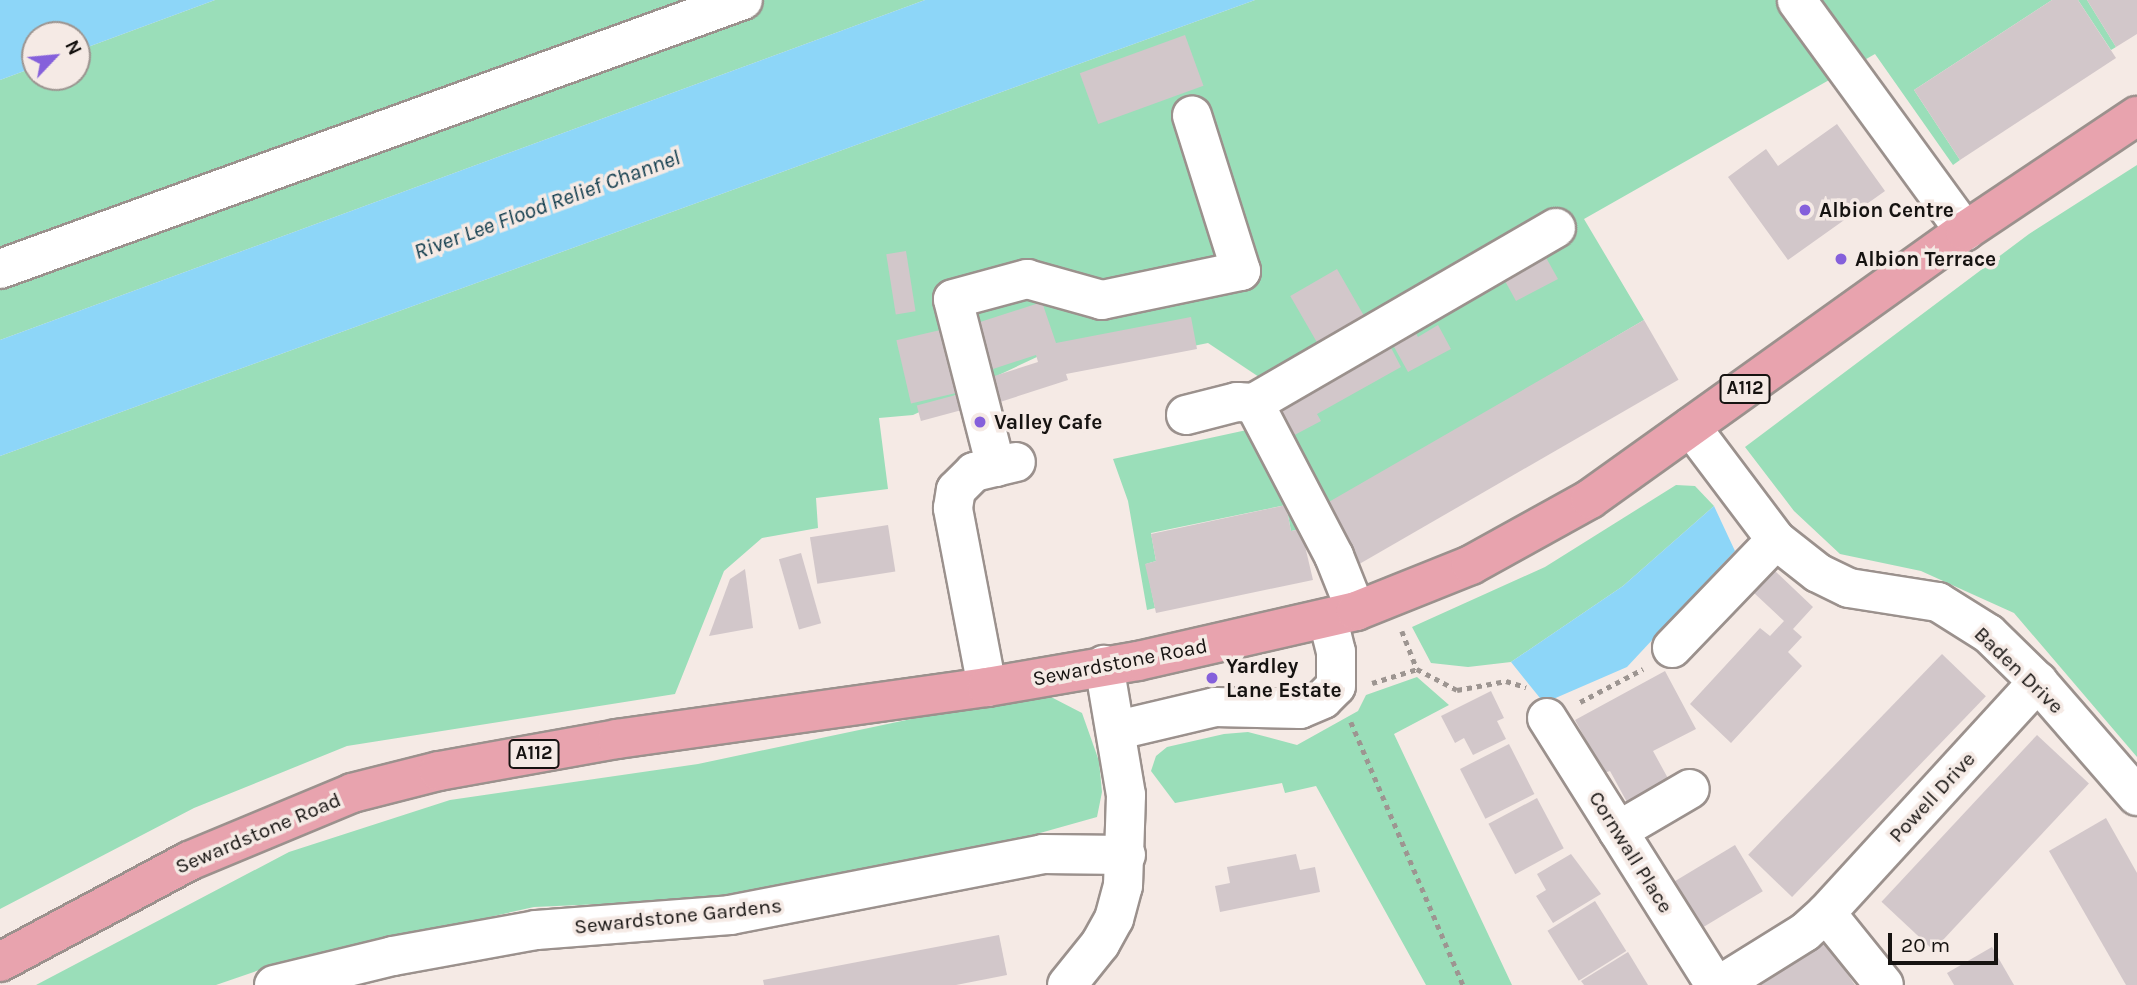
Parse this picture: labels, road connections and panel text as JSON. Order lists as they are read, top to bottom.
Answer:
{
  "streets": {
    "main road": ["A112", "Sewardstone Road"],
    "street": [
      "Baden Drive",
      "Powell Drive",
      "Cornwall Place",
      "Sewardstone Gardens"
    ]
  },
  "crossings": [
    ["Sewardstone Road", "Baden Drive"],
    ["Baden Drive", "Powell Drive"]
  ],
  "water": ["River Lee Flood Relief Channel"],
  "places": [
    "Albion Centre",
    "Albion Terrace",
    "Valley Cafe",
    "Yardley Lane Estate"
  ],
  "scale_bar": "20 m",
  "north": "top right"
}
